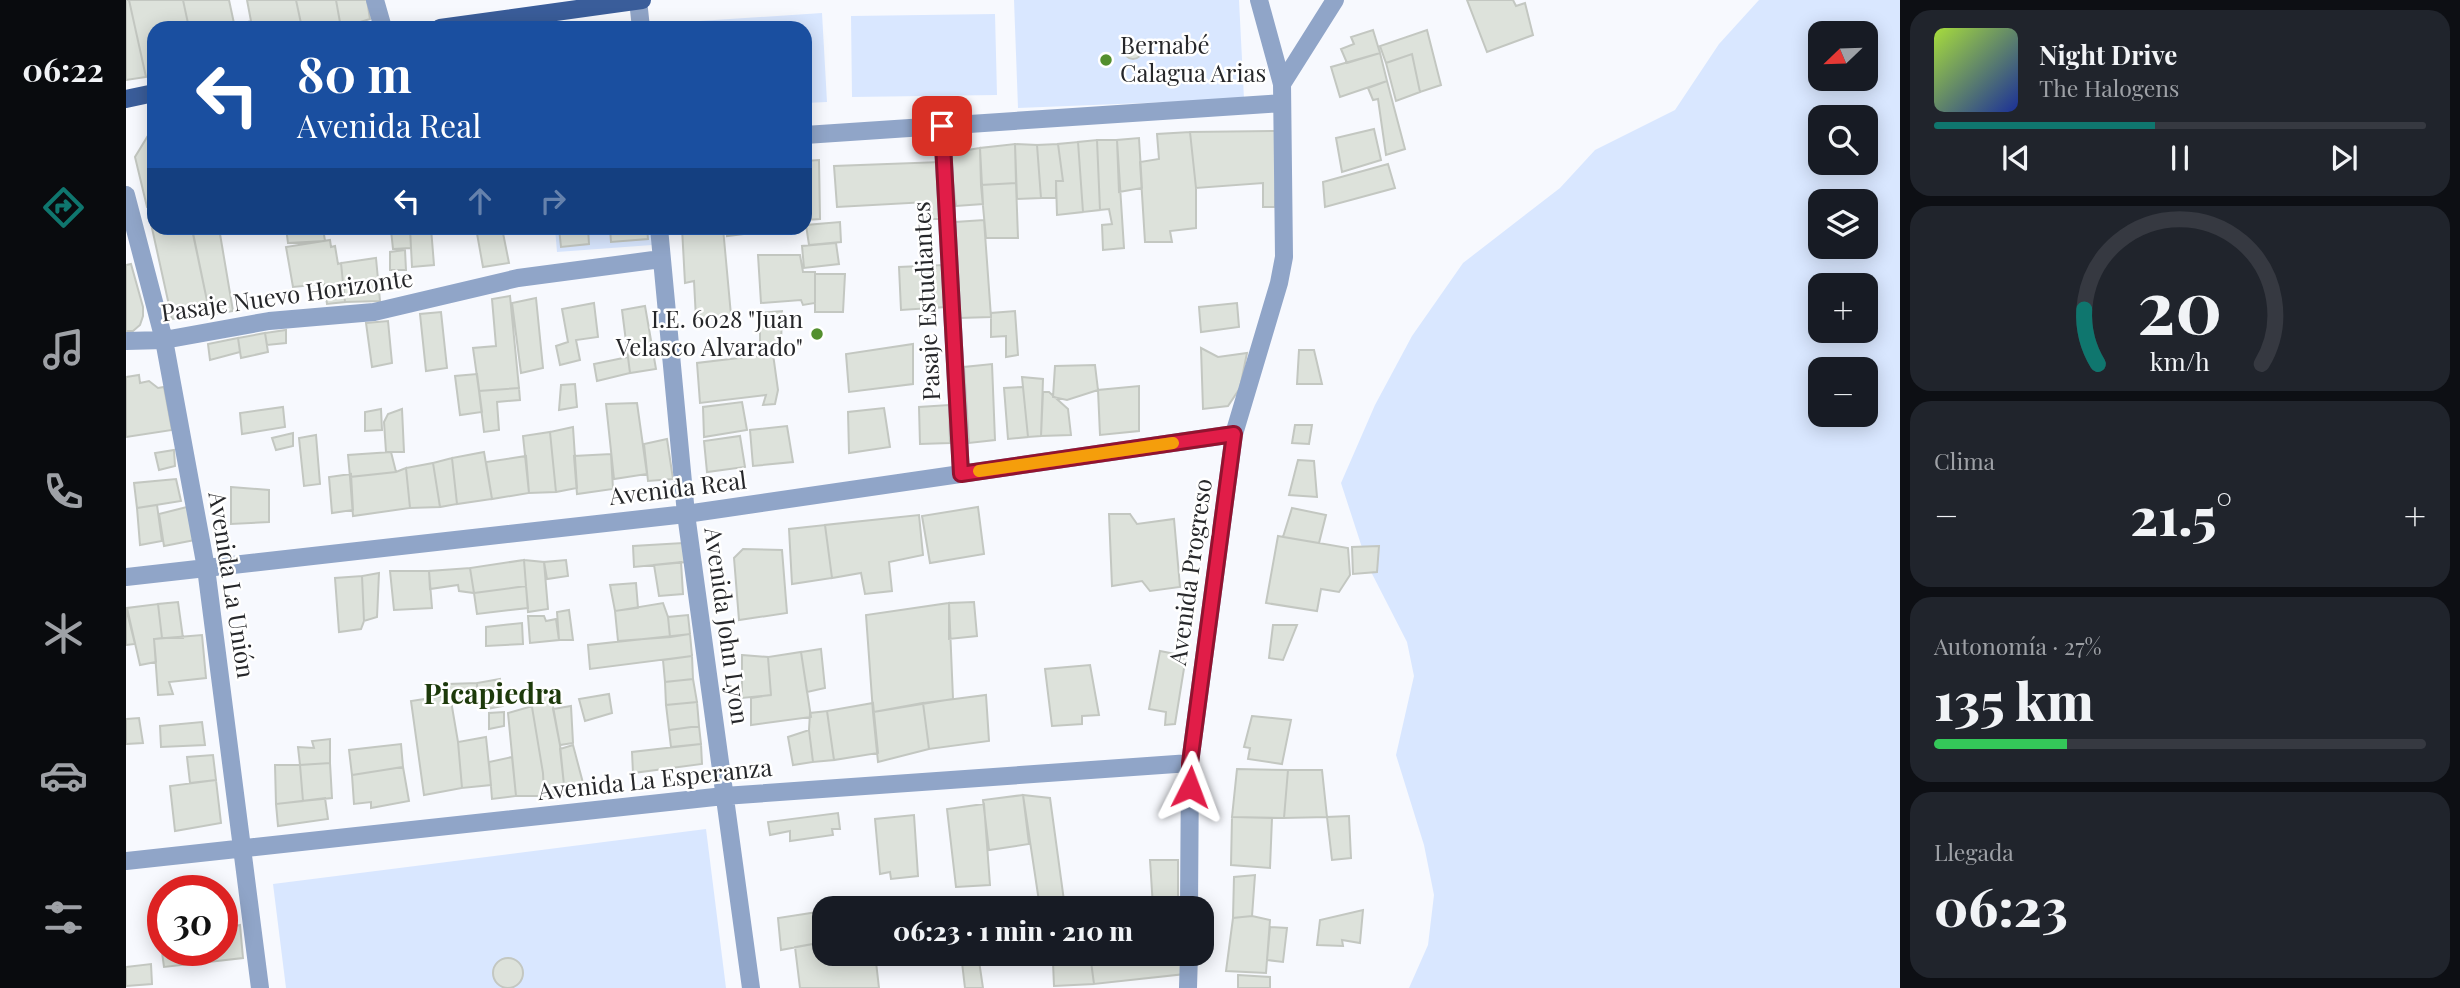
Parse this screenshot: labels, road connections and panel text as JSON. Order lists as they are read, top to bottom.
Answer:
{
  "streets": {
    "street": [
      "Pasaje Nuevo Horizonte",
      "Pasaje Estudiantes",
      "Avenida Real",
      "Avenida Progreso",
      "Avenida La Unión",
      "Avenida John Lyon",
      "Avenida La Esperanza"
    ]
  },
  "crossings": [
    ["Pasaje Nuevo Horizonte", "Avenida La Unión"],
    ["Pasaje Nuevo Horizonte", "Avenida John Lyon"],
    ["Pasaje Estudiantes", "Avenida Real"],
    ["Avenida Real", "Avenida Progreso"],
    ["Avenida Real", "Avenida La Unión"],
    ["Avenida Real", "Avenida John Lyon"],
    ["Avenida Progreso", "Avenida La Esperanza"],
    ["Avenida La Unión", "Avenida La Esperanza"],
    ["Avenida John Lyon", "Avenida La Esperanza"]
  ],
  "districts": ["Picapiedra"],
  "places": ["Bernabé Calagua Arias", "I.E. 6028 \"Juan Velasco Alvarado\""],
  "north": "bottom left",
  "page": {
    "tabs": "06:22",
    "map_buttons": ["+", "−"],
    "turn": ["80 m", "Avenida Real"],
    "song": ["Night Drive", "The Halogens"],
    "tile": [
      "Clima",
      ["Autonomía · 27%", "135 km"],
      ["Llegada", "06:23"]
    ],
    "heat": ["−", "21.5°", "+"],
    "limit": "30",
    "trip": "06:23 · 1 min · 210 m",
    "gauge": ["20", "km/h"]
  }
}
